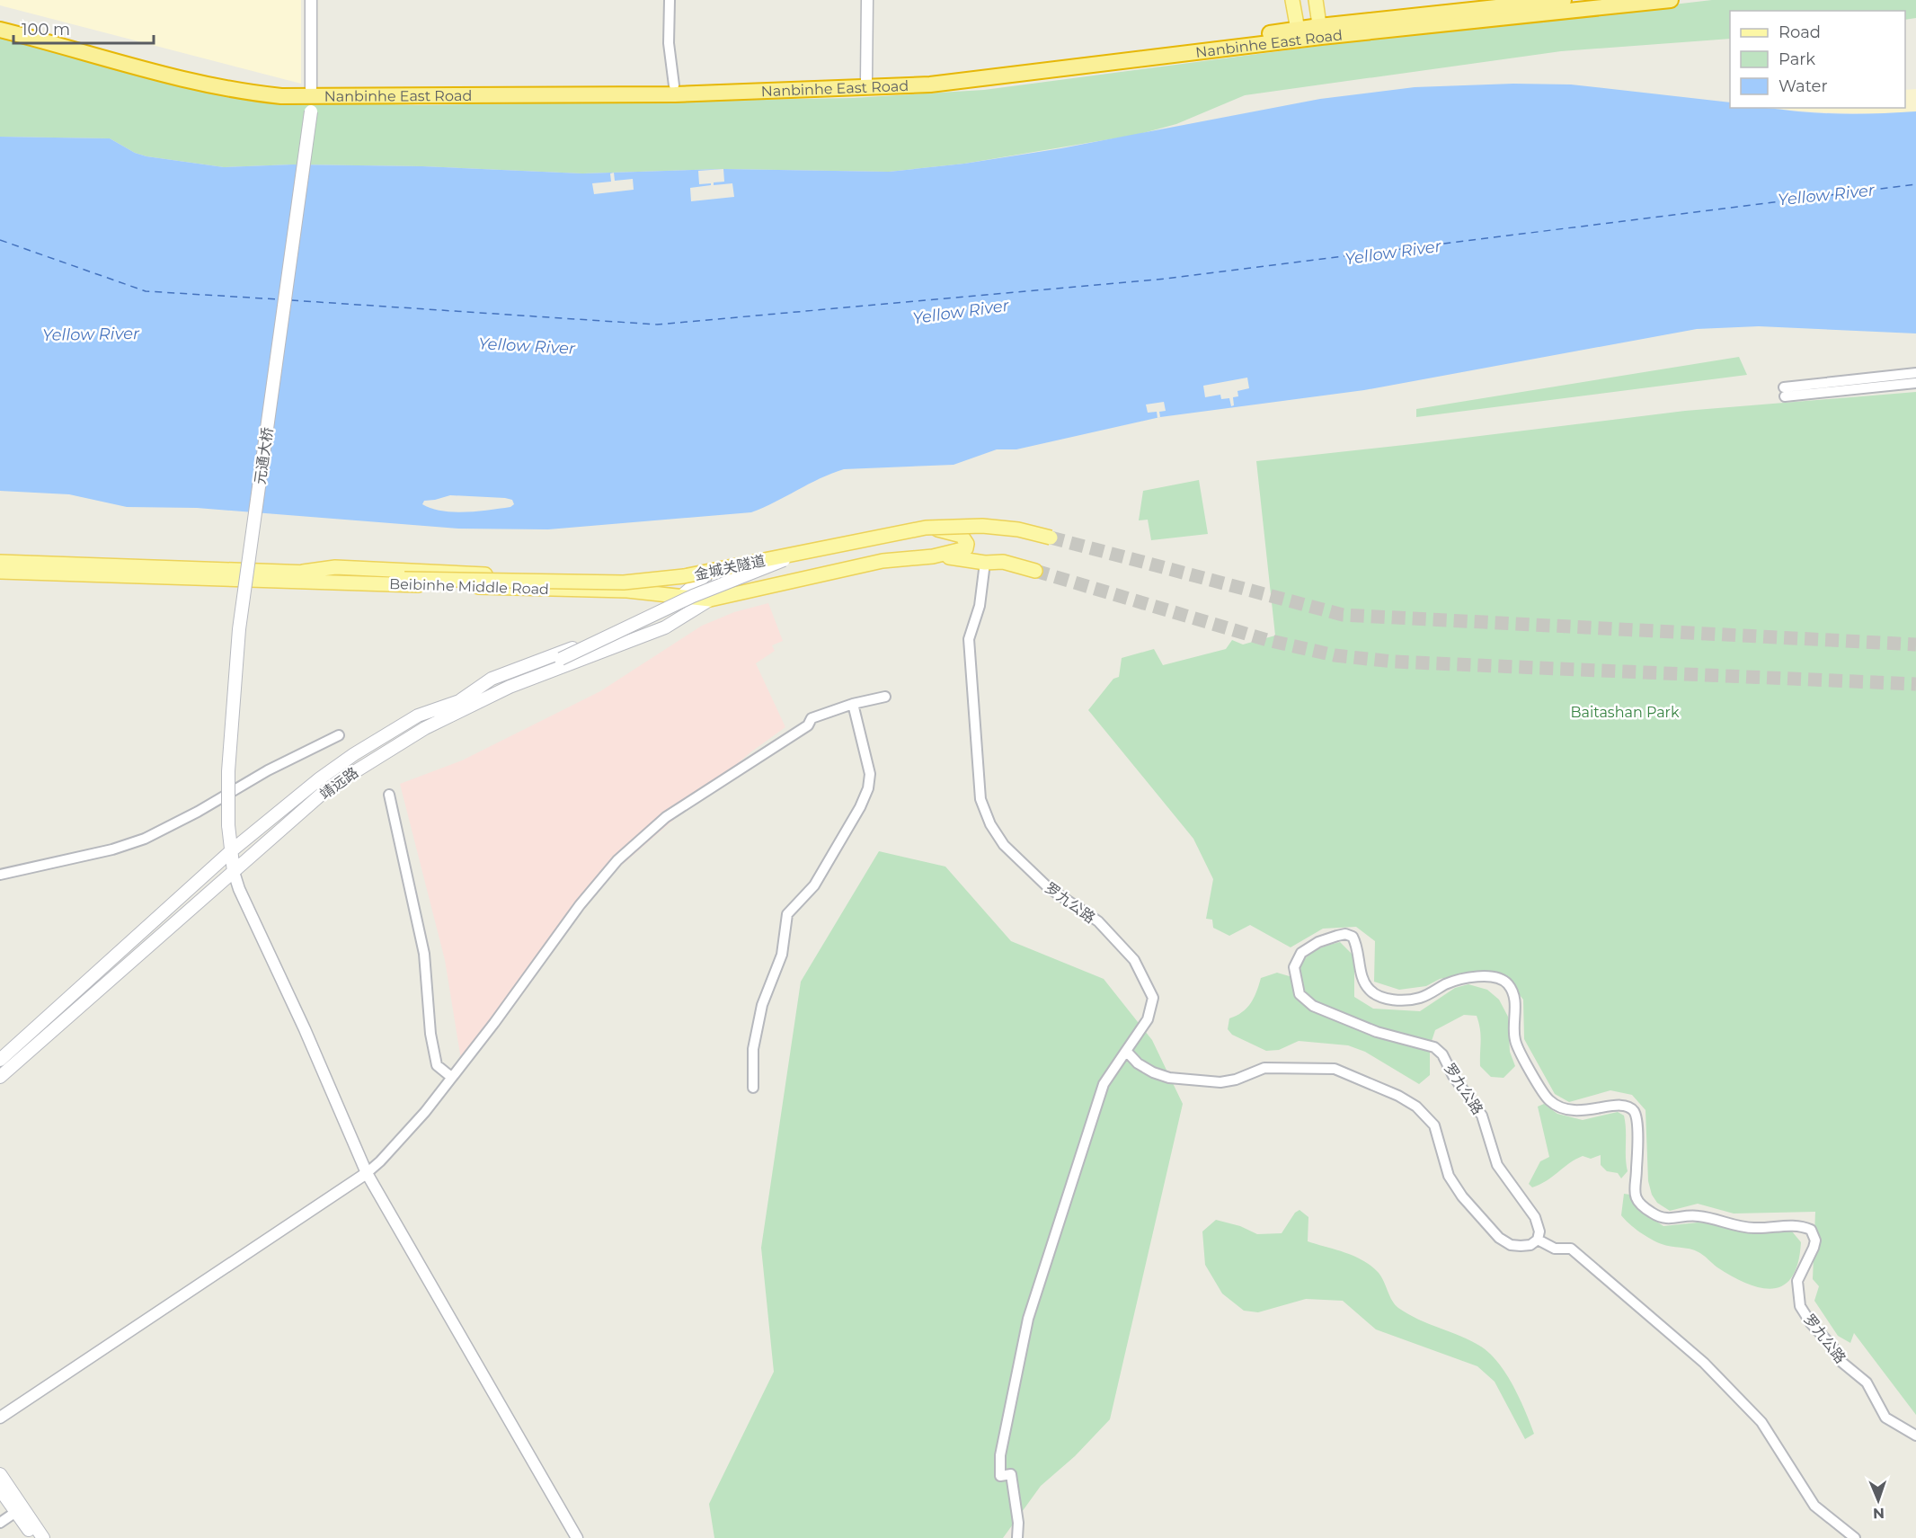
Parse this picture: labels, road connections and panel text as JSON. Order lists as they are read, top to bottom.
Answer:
{
  "streets": {
    "highway": ["Nanbinhe East Road"],
    "main road": [
      "元通大桥",
      "金城关隧道",
      "Beibinhe Middle Road",
      "靖远路"
    ],
    "street": ["罗九公路"]
  },
  "crossings": [
    ["Nanbinhe East Road", "元通大桥"],
    ["元通大桥", "靖远路"],
    ["Beibinhe Middle Road", "靖远路"]
  ],
  "water": ["Yellow River"],
  "parks": ["Baitashan Park"],
  "legend": ["Road", "Park", "Water"],
  "scale_bar": "100 m",
  "north": "bottom"
}
